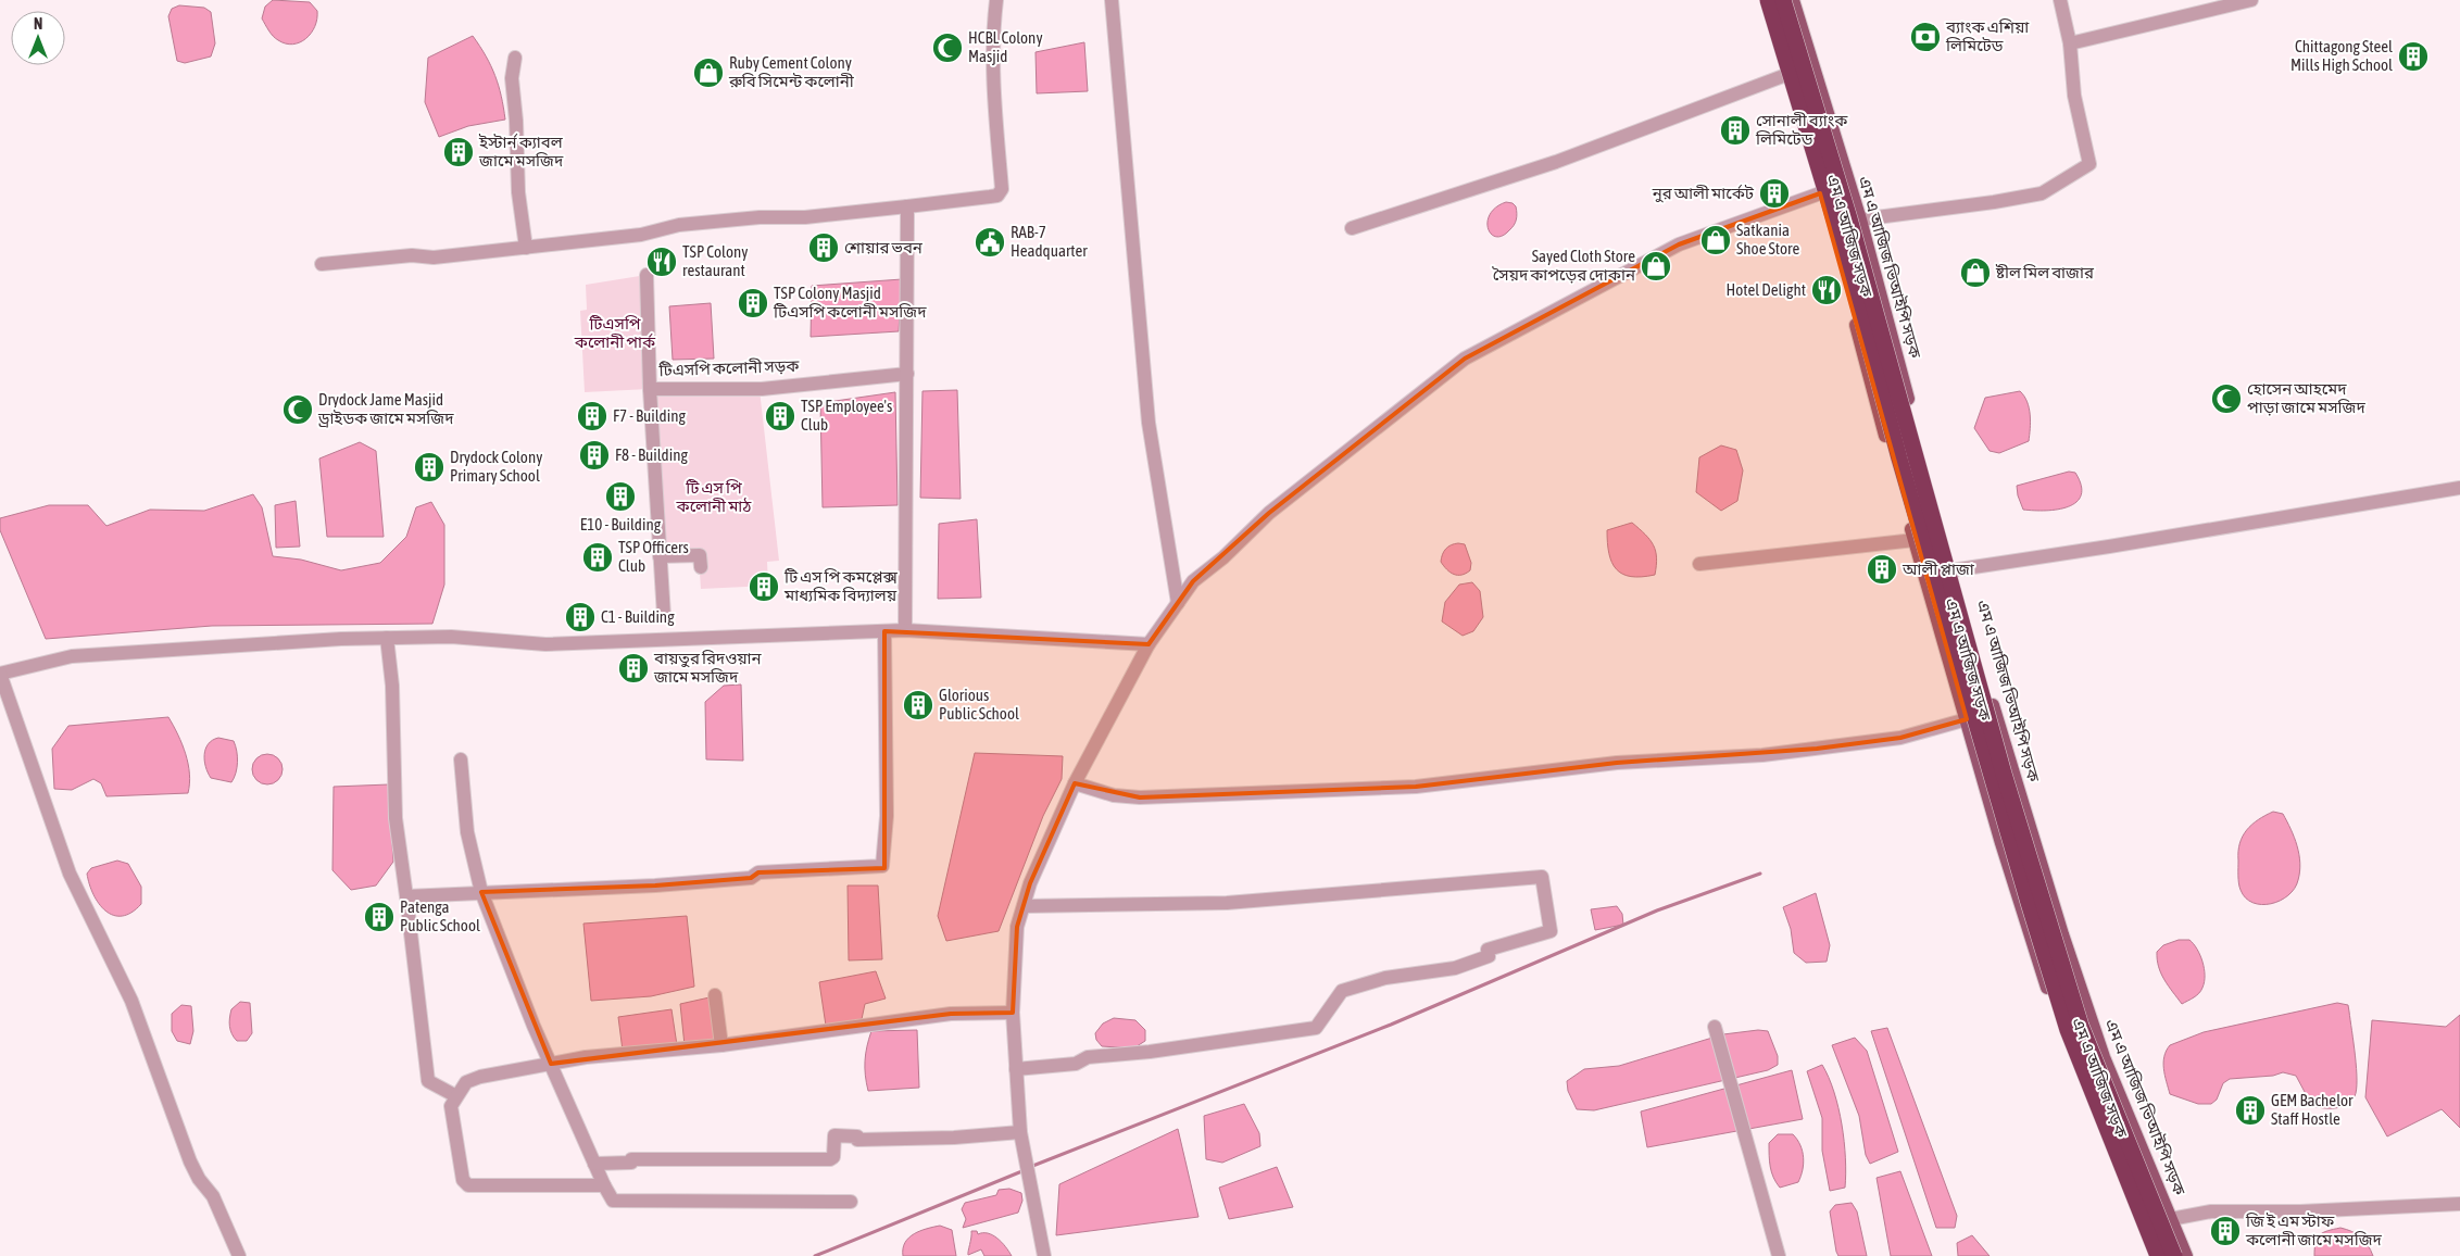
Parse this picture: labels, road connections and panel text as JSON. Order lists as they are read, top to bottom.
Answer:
{
  "streets": {
    "main road": ["এম এ আজিজ সড়ক", "এম এ আজিজ ভিআইপি সড়ক"],
    "street": ["টিএসপি কলোনী সড়ক"]
  },
  "parks": ["টিএসপি কলোনী পার্ক", "টি এস পি কলোনী মাঠ"],
  "places": {
    "bank": ["ব্যাংক এশিয়া লিমিটেড"],
    "mosque": ["HCBL Colony Masjid", "হোসেন আহমেদ পাড়া জামে মসজিদ", "Drydock Jame Masjid ড্রাইডক জামে মসজিদ"],
    "building": [
      "Chittagong Steel Mills High School",
      "সোনালী ব্যাংক লিমিটেড",
      "ইস্টার্ন ক্যাবল জামে মসজিদ",
      "নুর আলী মার্কেট",
      "শোয়ার ভবন",
      "TSP Colony Masjid টিএসপি কলোনী মসজিদ",
      "F7 - Building",
      "TSP Employee's Club",
      "F8 - Building",
      "Drydock Colony Primary School",
      "E10 - Building",
      "TSP Officers Club",
      "আলী প্লাজা",
      "টি এস পি কমপ্লেক্স মাধ্যমিক বিদ্যালয়",
      "C1 - Building",
      "বায়তুর রিদওয়ান জামে মসজিদ",
      "Glorious Public School",
      "Patenga Public School",
      "GEM Bachelor Staff Hostle",
      "জি ই এম স্টাফ কলোনী জামে মসজিদ"
    ],
    "shop": [
      "Ruby Cement Colony রুবি সিমেন্ট কলোনী",
      "Satkania Shoe Store",
      "Sayed Cloth Store সৈয়দ কাপড়ের দোকান",
      "ষ্টীল মিল বাজার"
    ],
    "public building": ["RAB-7 Headquarter"],
    "restaurant": ["TSP Colony restaurant", "Hotel Delight"]
  },
  "north": "top"
}
